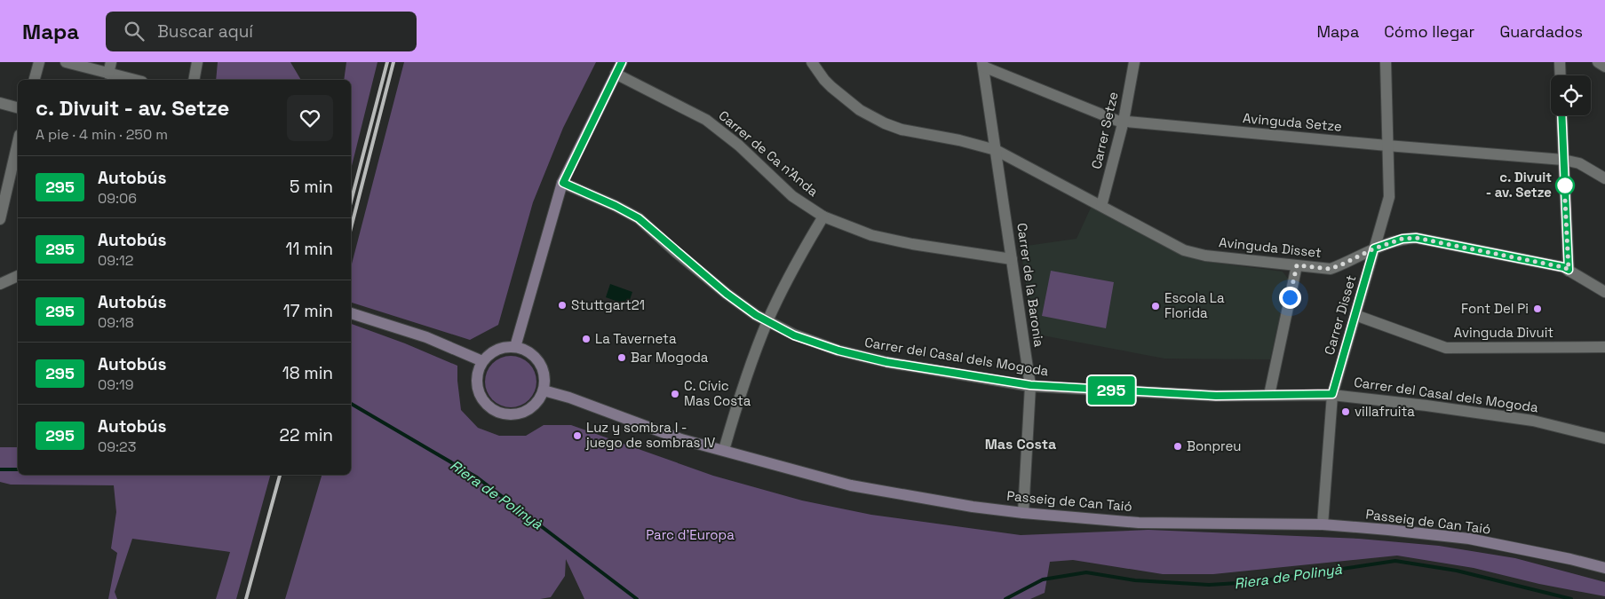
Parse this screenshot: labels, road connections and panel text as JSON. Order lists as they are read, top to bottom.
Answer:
{
  "streets": {
    "main road": ["Passeig de Can Taió"],
    "street": [
      "Avinguda Setze",
      "Carrer Setze",
      "Carrer de Ca n'Anda",
      "Avinguda Disset",
      "Carrer de la Baronia",
      "Carrer Disset",
      "Avinguda Divuit",
      "Carrer del Casal dels Mogoda"
    ]
  },
  "crossings": [
    ["Avinguda Setze", "Carrer Setze"],
    ["Avinguda Setze", "Carrer de la Baronia"],
    ["Avinguda Setze", "Carrer Disset"],
    ["Carrer Setze", "Avinguda Disset"],
    ["Carrer de Ca n'Anda", "Carrer de la Baronia"],
    ["Avinguda Disset", "Carrer de la Baronia"],
    ["Avinguda Disset", "Carrer Disset"],
    ["Carrer de la Baronia", "Carrer del Casal dels Mogoda"],
    ["Carrer de la Baronia", "Passeig de Can Taió"],
    ["Carrer Disset", "Avinguda Divuit"],
    ["Carrer Disset", "Carrer del Casal dels Mogoda"],
    ["Carrer Disset", "Passeig de Can Taió"]
  ],
  "districts": ["Mas Costa"],
  "water": ["Riera de Polinyà"],
  "parks": ["Parc d'Europa"],
  "places": [
    "c. Divuit - av. Setze",
    "Stuttgart21",
    "Escola La Florida",
    "Font Del Pi",
    "La Taverneta",
    "Bar Mogoda",
    "C. Cívic Mas Costa",
    "villafruita",
    "Luz y sombra I - juego de sombras IV",
    "Bonpreu"
  ],
  "lines": ["bus line 295"],
  "page": {
    "header": "Mapa",
    "search": "Buscar aquí",
    "nav": ["Mapa", "Cómo llegar", "Guardados"],
    "on_map": "295",
    "heading": ["c. Divuit - av. Setze", "A pie · 4 min · 250 m"],
    "list": [
      {
        "mark": "295",
        "name": "Autobús",
        "note": "09:06",
        "value": "5 min"
      },
      {
        "mark": "295",
        "name": "Autobús",
        "note": "09:12",
        "value": "11 min"
      },
      {
        "mark": "295",
        "name": "Autobús",
        "note": "09:18",
        "value": "17 min"
      },
      {
        "mark": "295",
        "name": "Autobús",
        "note": "09:19",
        "value": "18 min"
      },
      {
        "mark": "295",
        "name": "Autobús",
        "note": "09:23",
        "value": "22 min"
      }
    ]
  }
}
